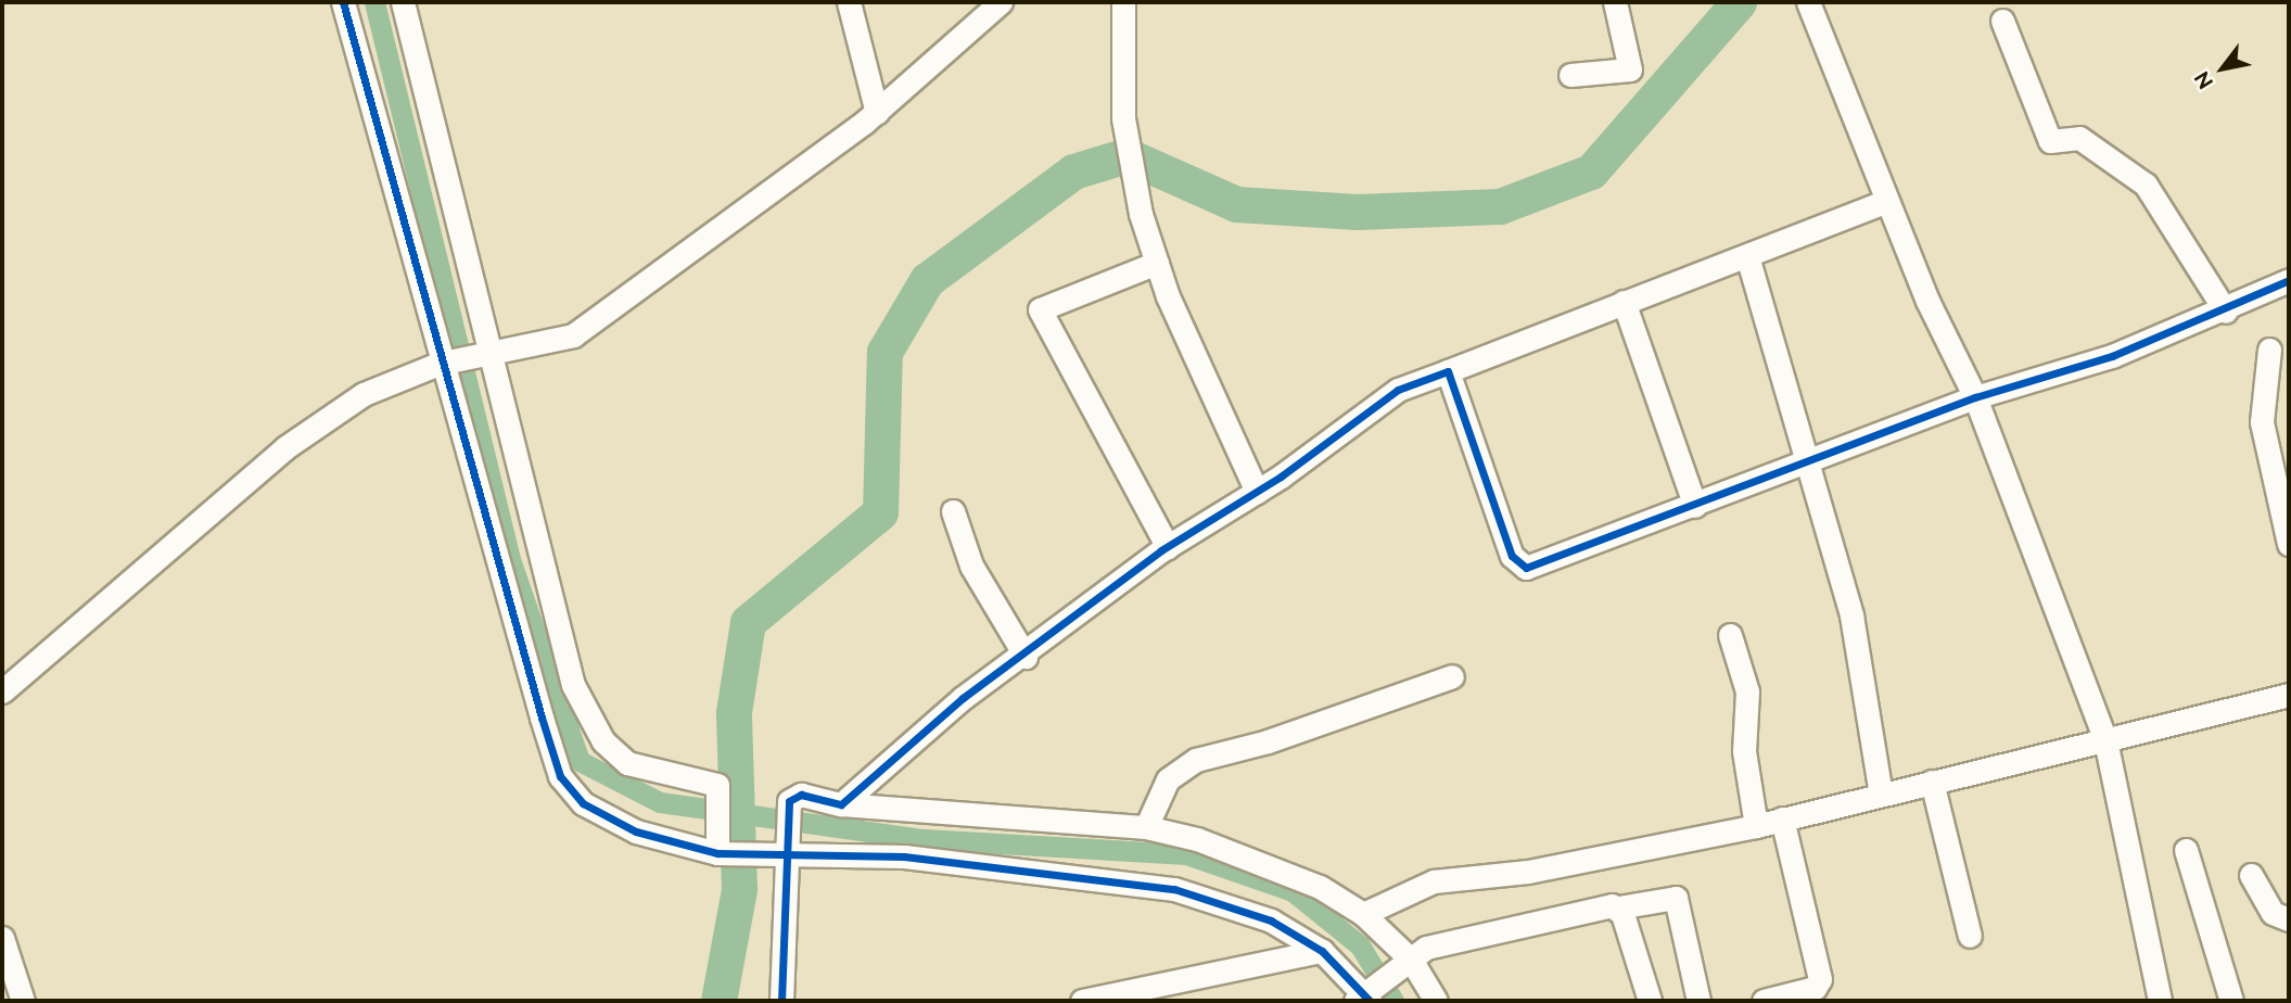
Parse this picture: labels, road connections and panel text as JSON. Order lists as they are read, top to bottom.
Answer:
{
  "north": "bottom left"
}
